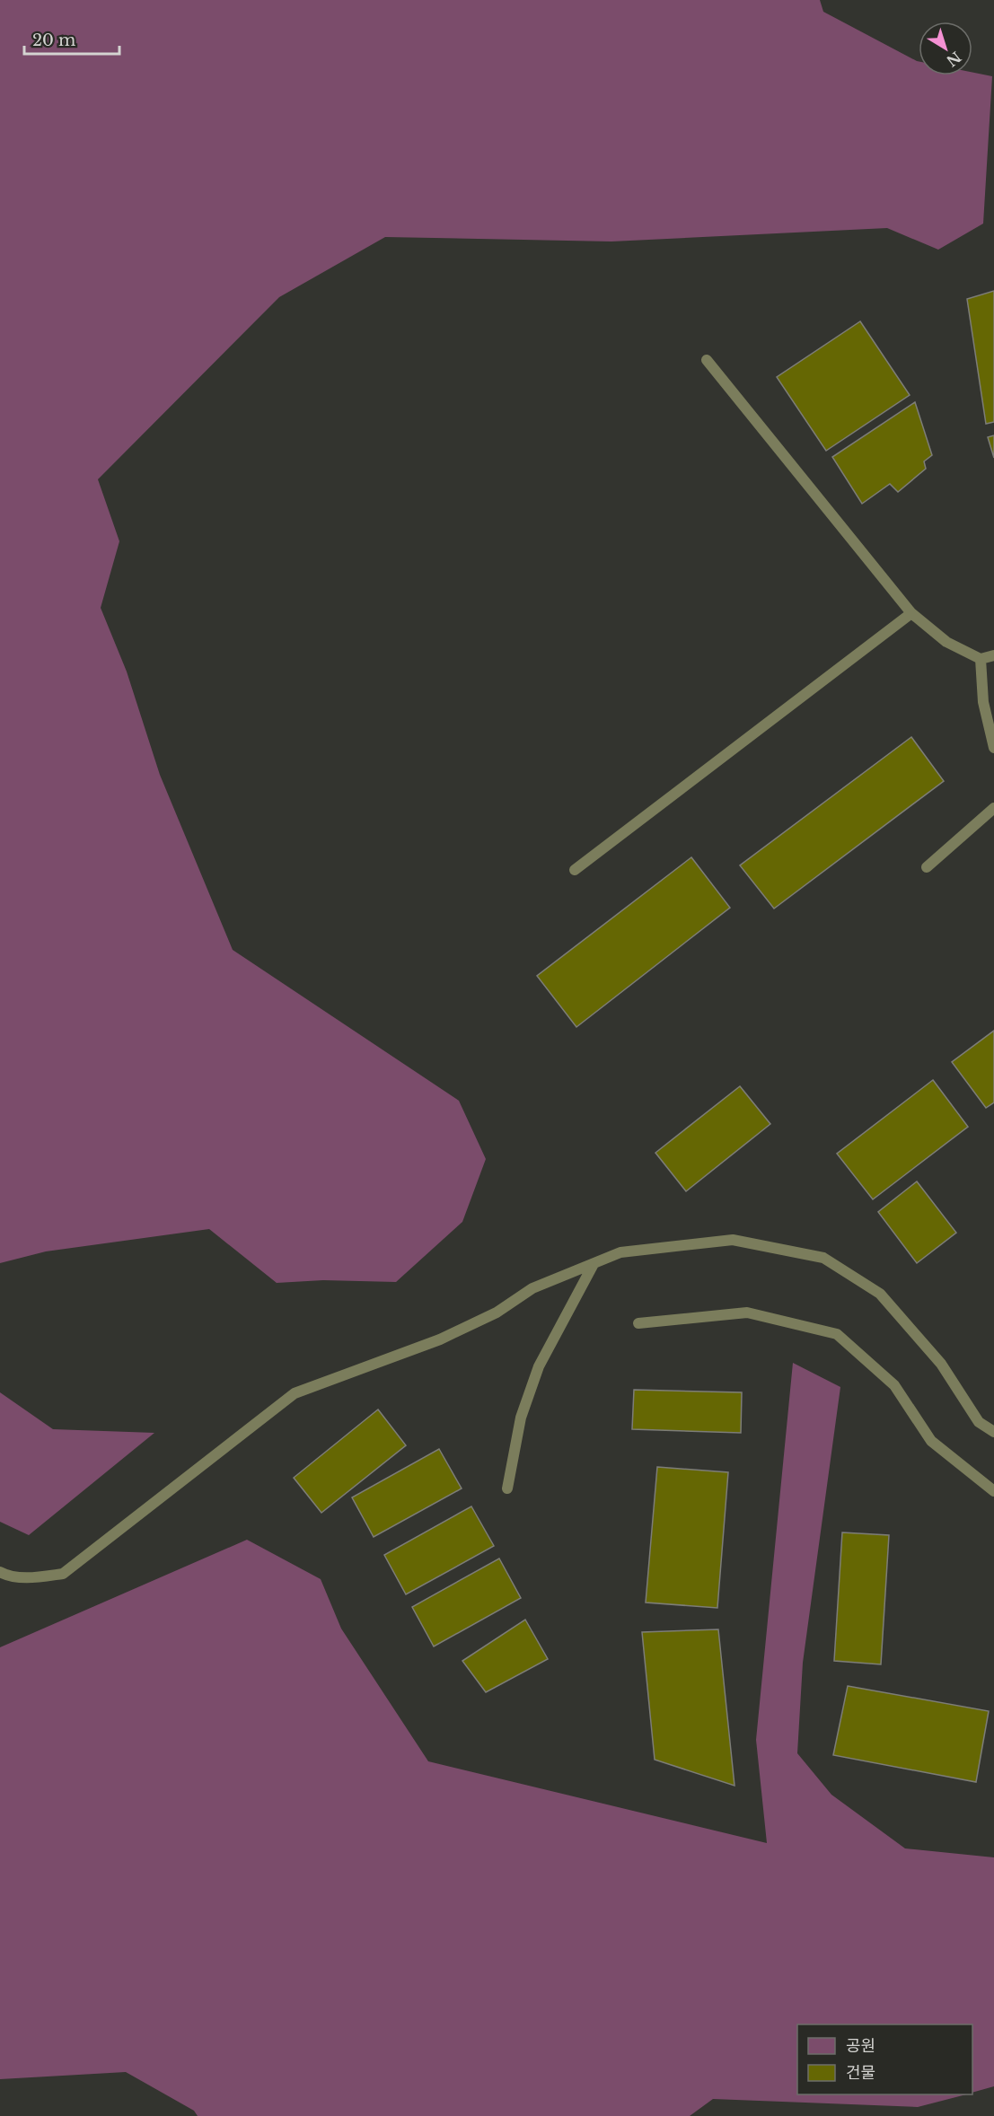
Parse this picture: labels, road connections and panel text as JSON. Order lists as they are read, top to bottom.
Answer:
{
  "legend": ["공원", "건물"],
  "scale_bar": "20 m",
  "north": "bottom right"
}
